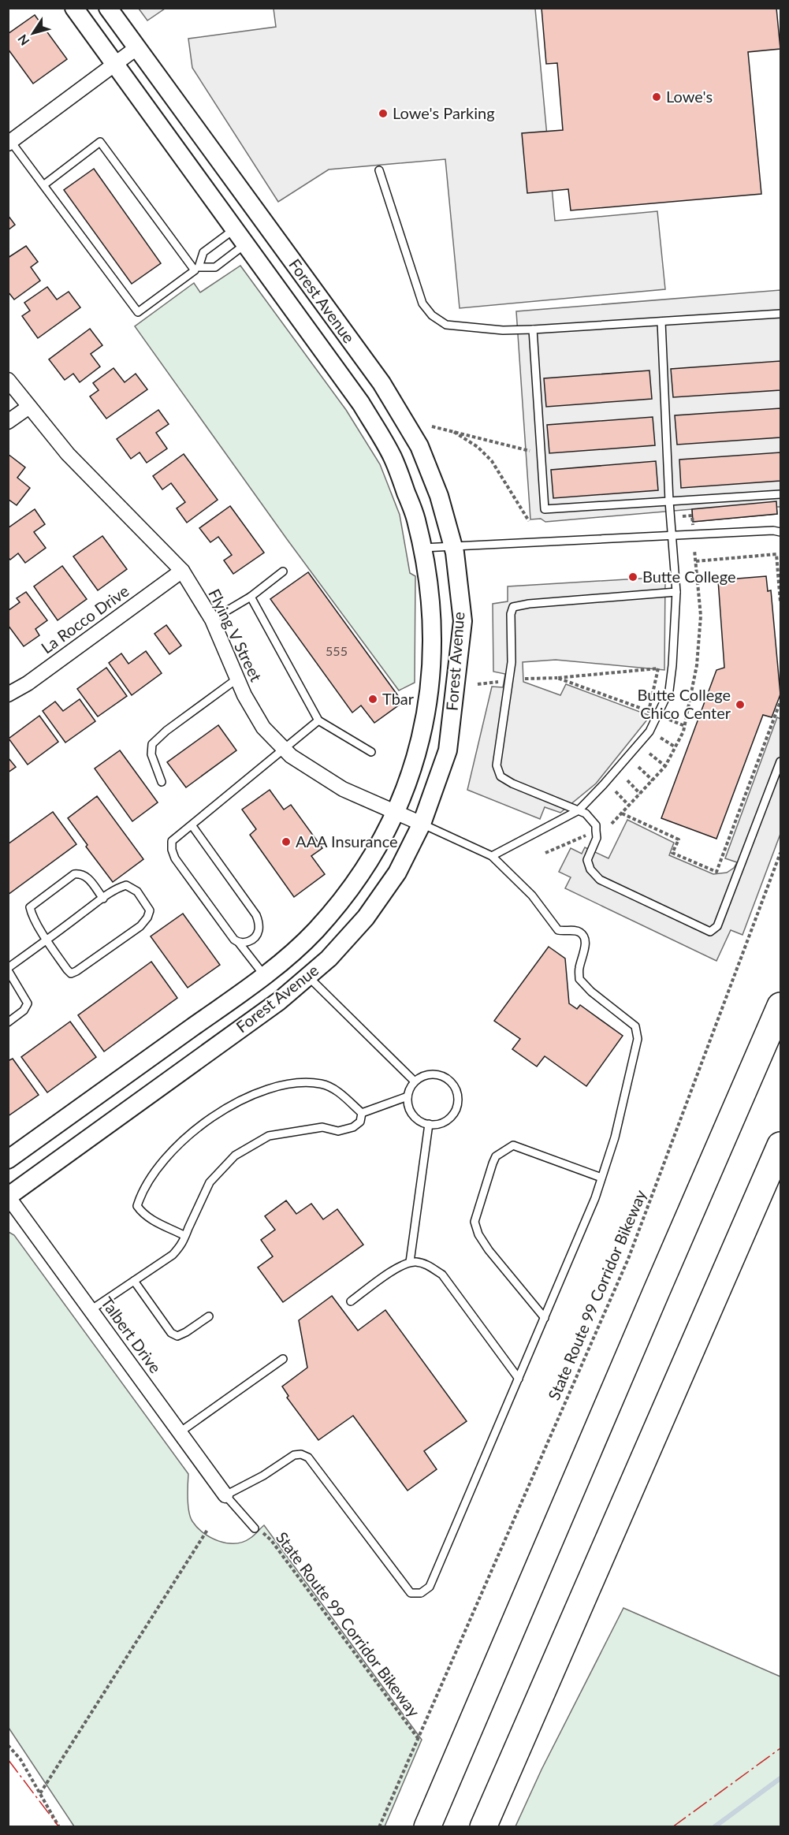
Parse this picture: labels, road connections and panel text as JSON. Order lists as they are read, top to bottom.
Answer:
{
  "streets": {
    "street": [
      "Forest Avenue",
      "La Rocco Drive",
      "Flying V Street",
      "Talbert Drive"
    ],
    "path": ["State Route 99 Corridor Bikeway"]
  },
  "crossings": [
    ["Forest Avenue", "Flying V Street"],
    ["Forest Avenue", "Talbert Drive"],
    ["La Rocco Drive", "Flying V Street"]
  ],
  "places": [
    "Lowe's",
    "Lowe's Parking",
    "Butte College",
    "Tbar",
    "Butte College Chico Center",
    "AAA Insurance"
  ],
  "house_numbers": ["555"],
  "north": "bottom left"
}
